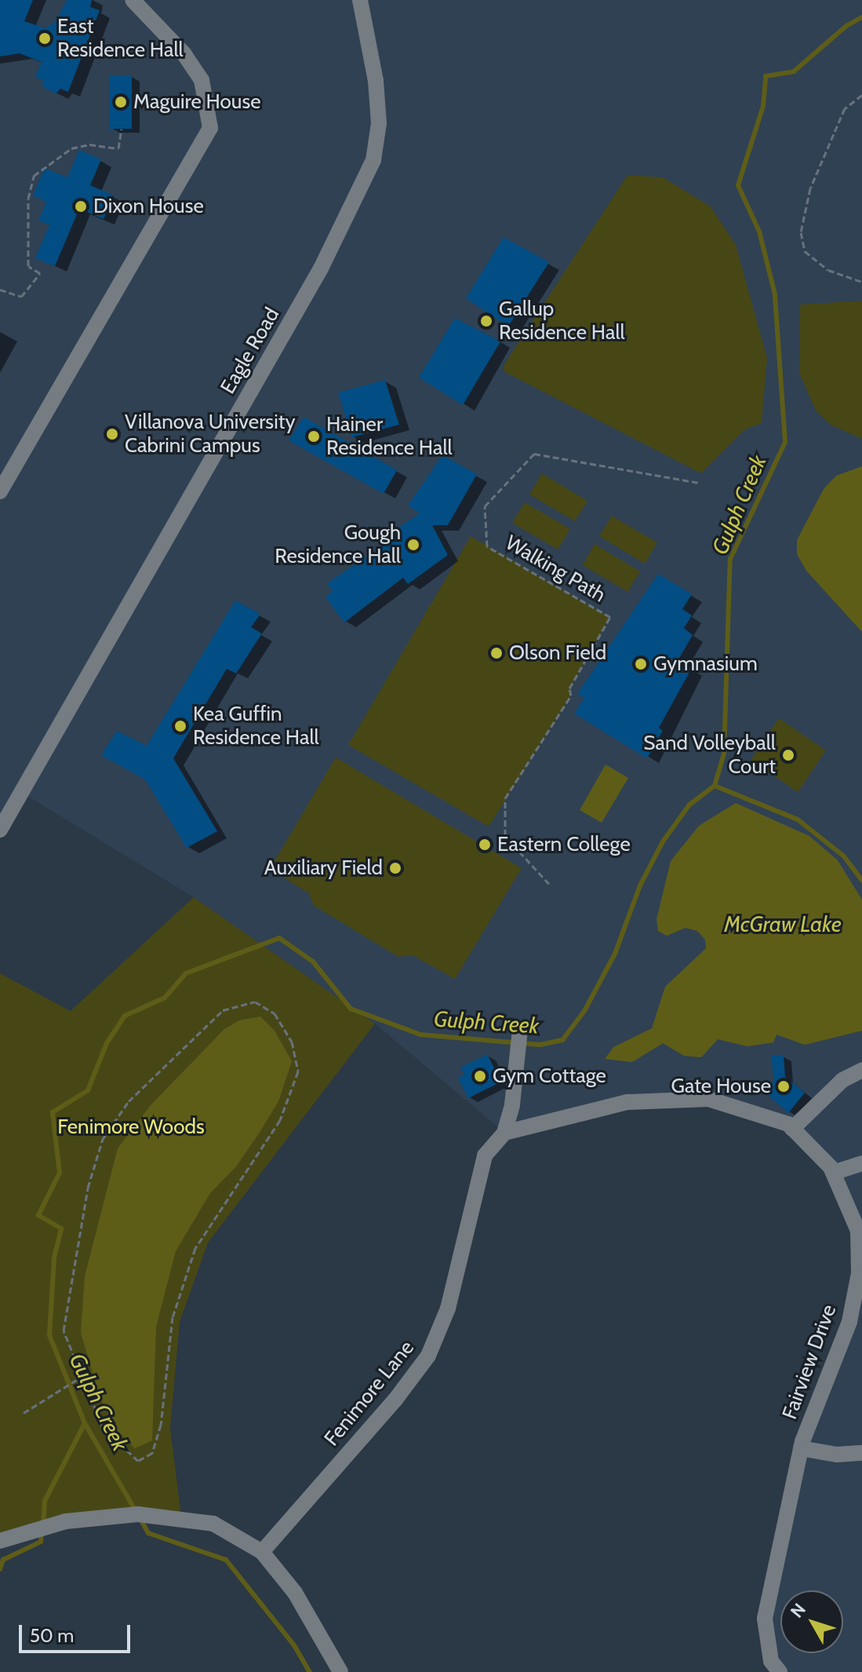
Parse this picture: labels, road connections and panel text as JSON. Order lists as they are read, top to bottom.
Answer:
{
  "streets": {
    "street": ["Eagle Road", "Fairview Drive", "Fenimore Lane"],
    "path": ["Walking Path"]
  },
  "crossings": [
    ["Fairview Drive", "Fenimore Lane"]
  ],
  "water": ["Gulph Creek", "McGraw Lake"],
  "parks": ["Fenimore Woods"],
  "places": [
    "East Residence Hall",
    "Maguire House",
    "Dixon House",
    "Gallup Residence Hall",
    "Villanova University Cabrini Campus",
    "Hainer Residence Hall",
    "Gough Residence Hall",
    "Olson Field",
    "Gymnasium",
    "Kea Guffin Residence Hall",
    "Sand Volleyball Court",
    "Eastern College",
    "Auxiliary Field",
    "Gym Cottage",
    "Gate House"
  ],
  "scale_bar": "50 m",
  "north": "top left"
}
